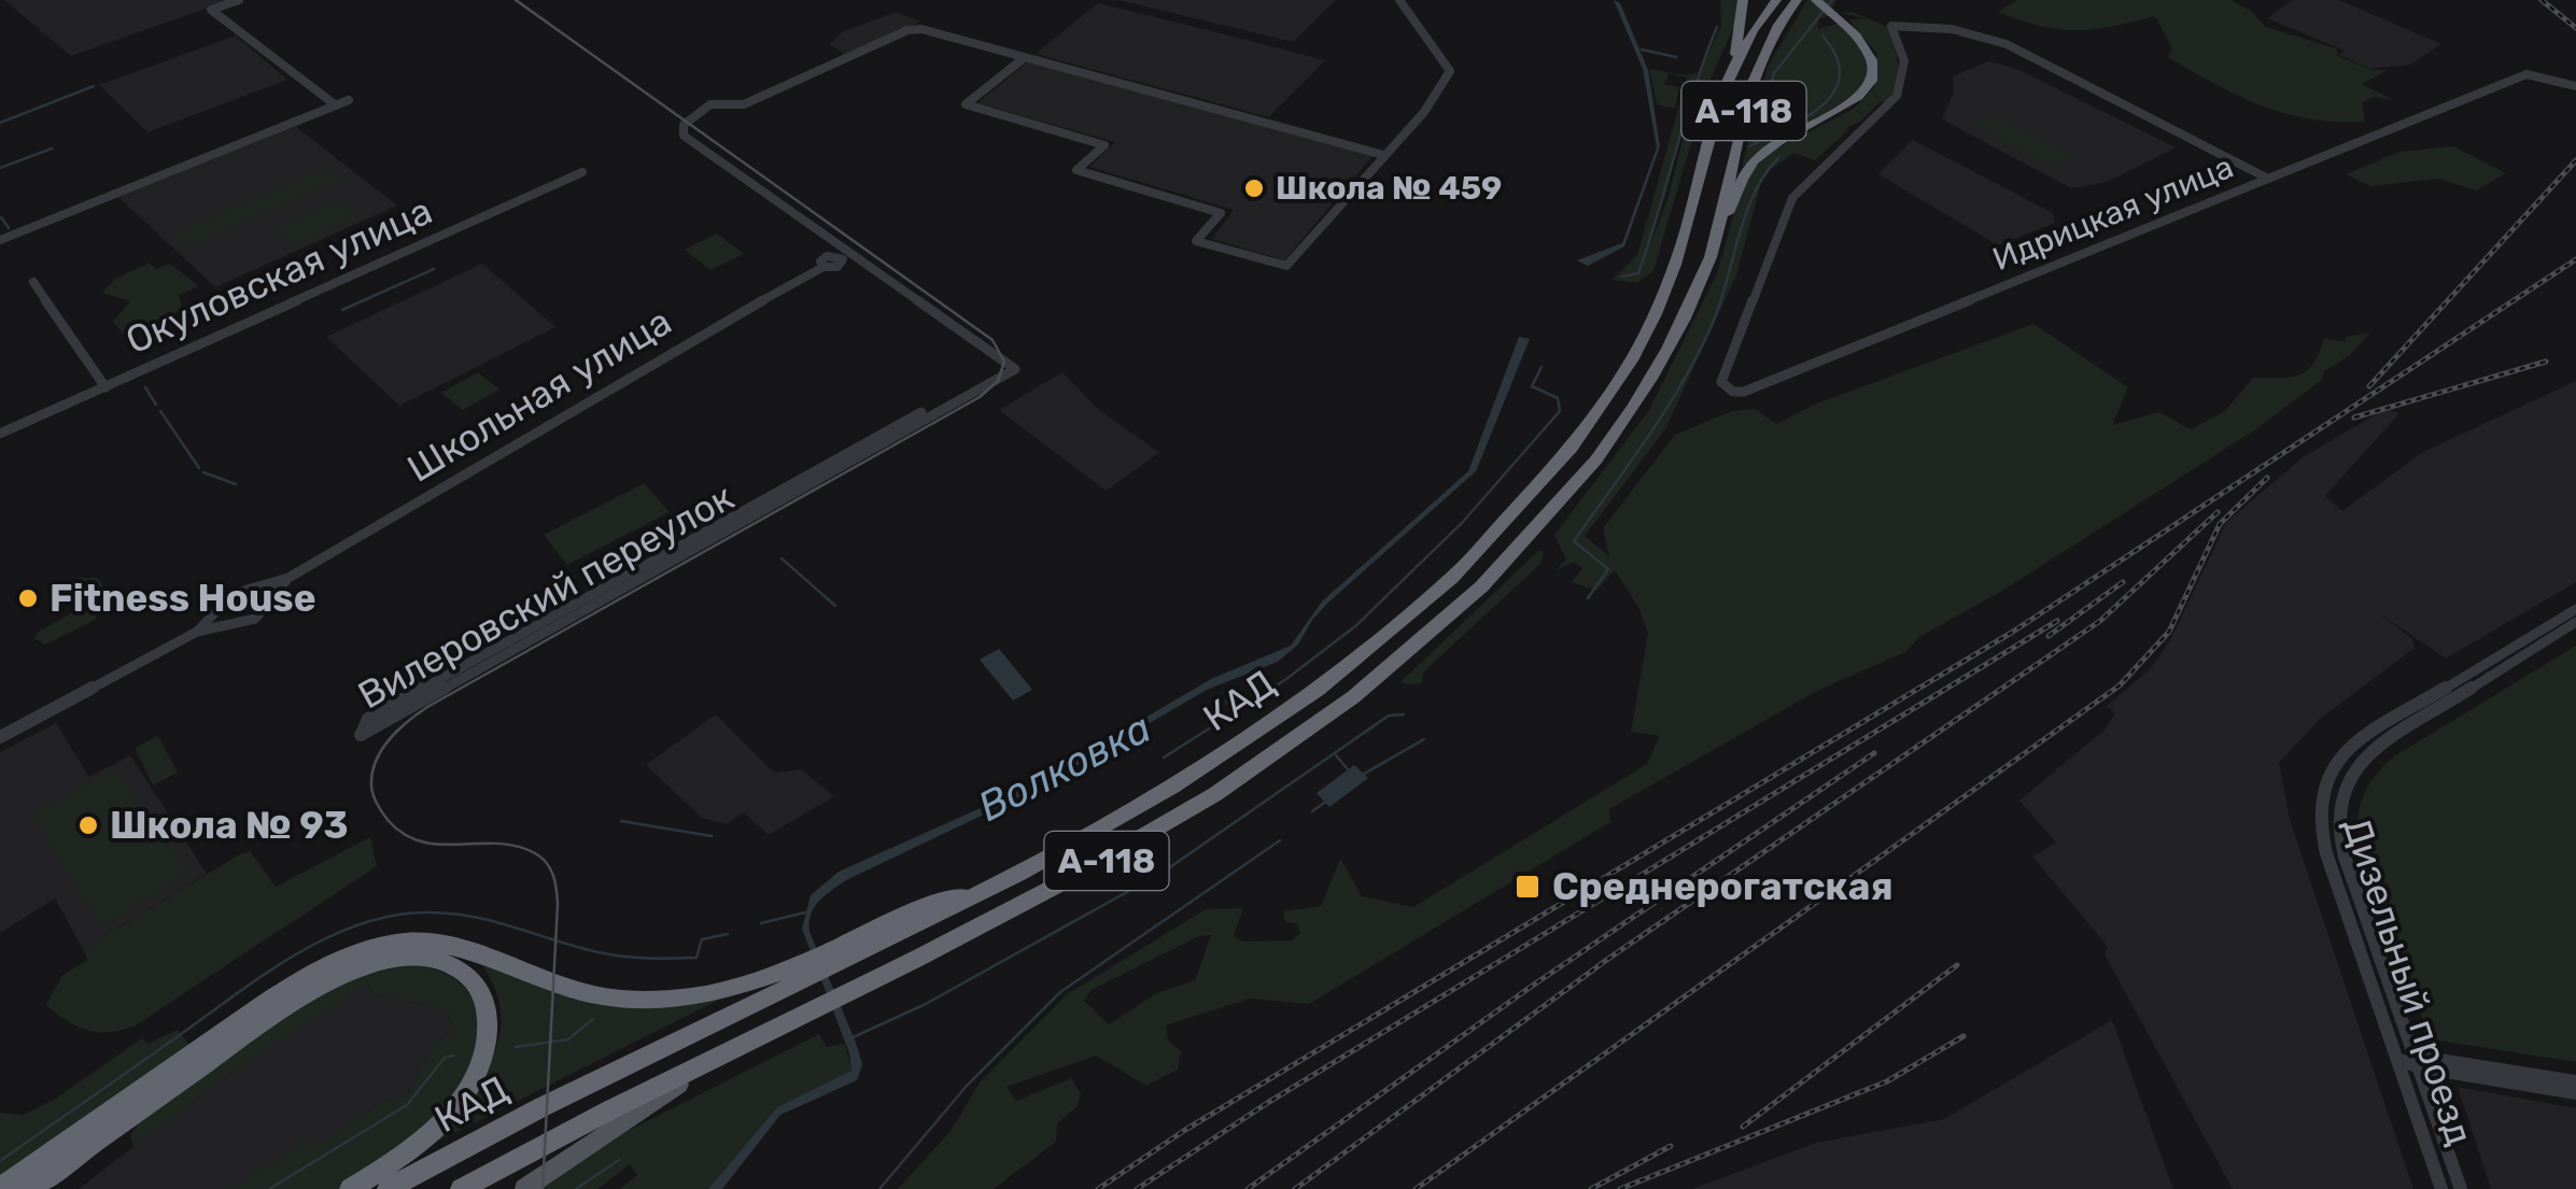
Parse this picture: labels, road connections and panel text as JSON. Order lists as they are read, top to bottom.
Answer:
{
  "streets": {
    "highway": ["А-118", "КАД"],
    "street": [
      "Идрицкая улица",
      "Окуловская улица",
      "Школьная улица",
      "Вилеровский переулок",
      "Дизельный проезд"
    ]
  },
  "water": ["Волковка"],
  "places": {
    "other": ["Школа № 459", "Fitness House", "Школа № 93"],
    "transit": ["Среднерогатская"]
  }
}
